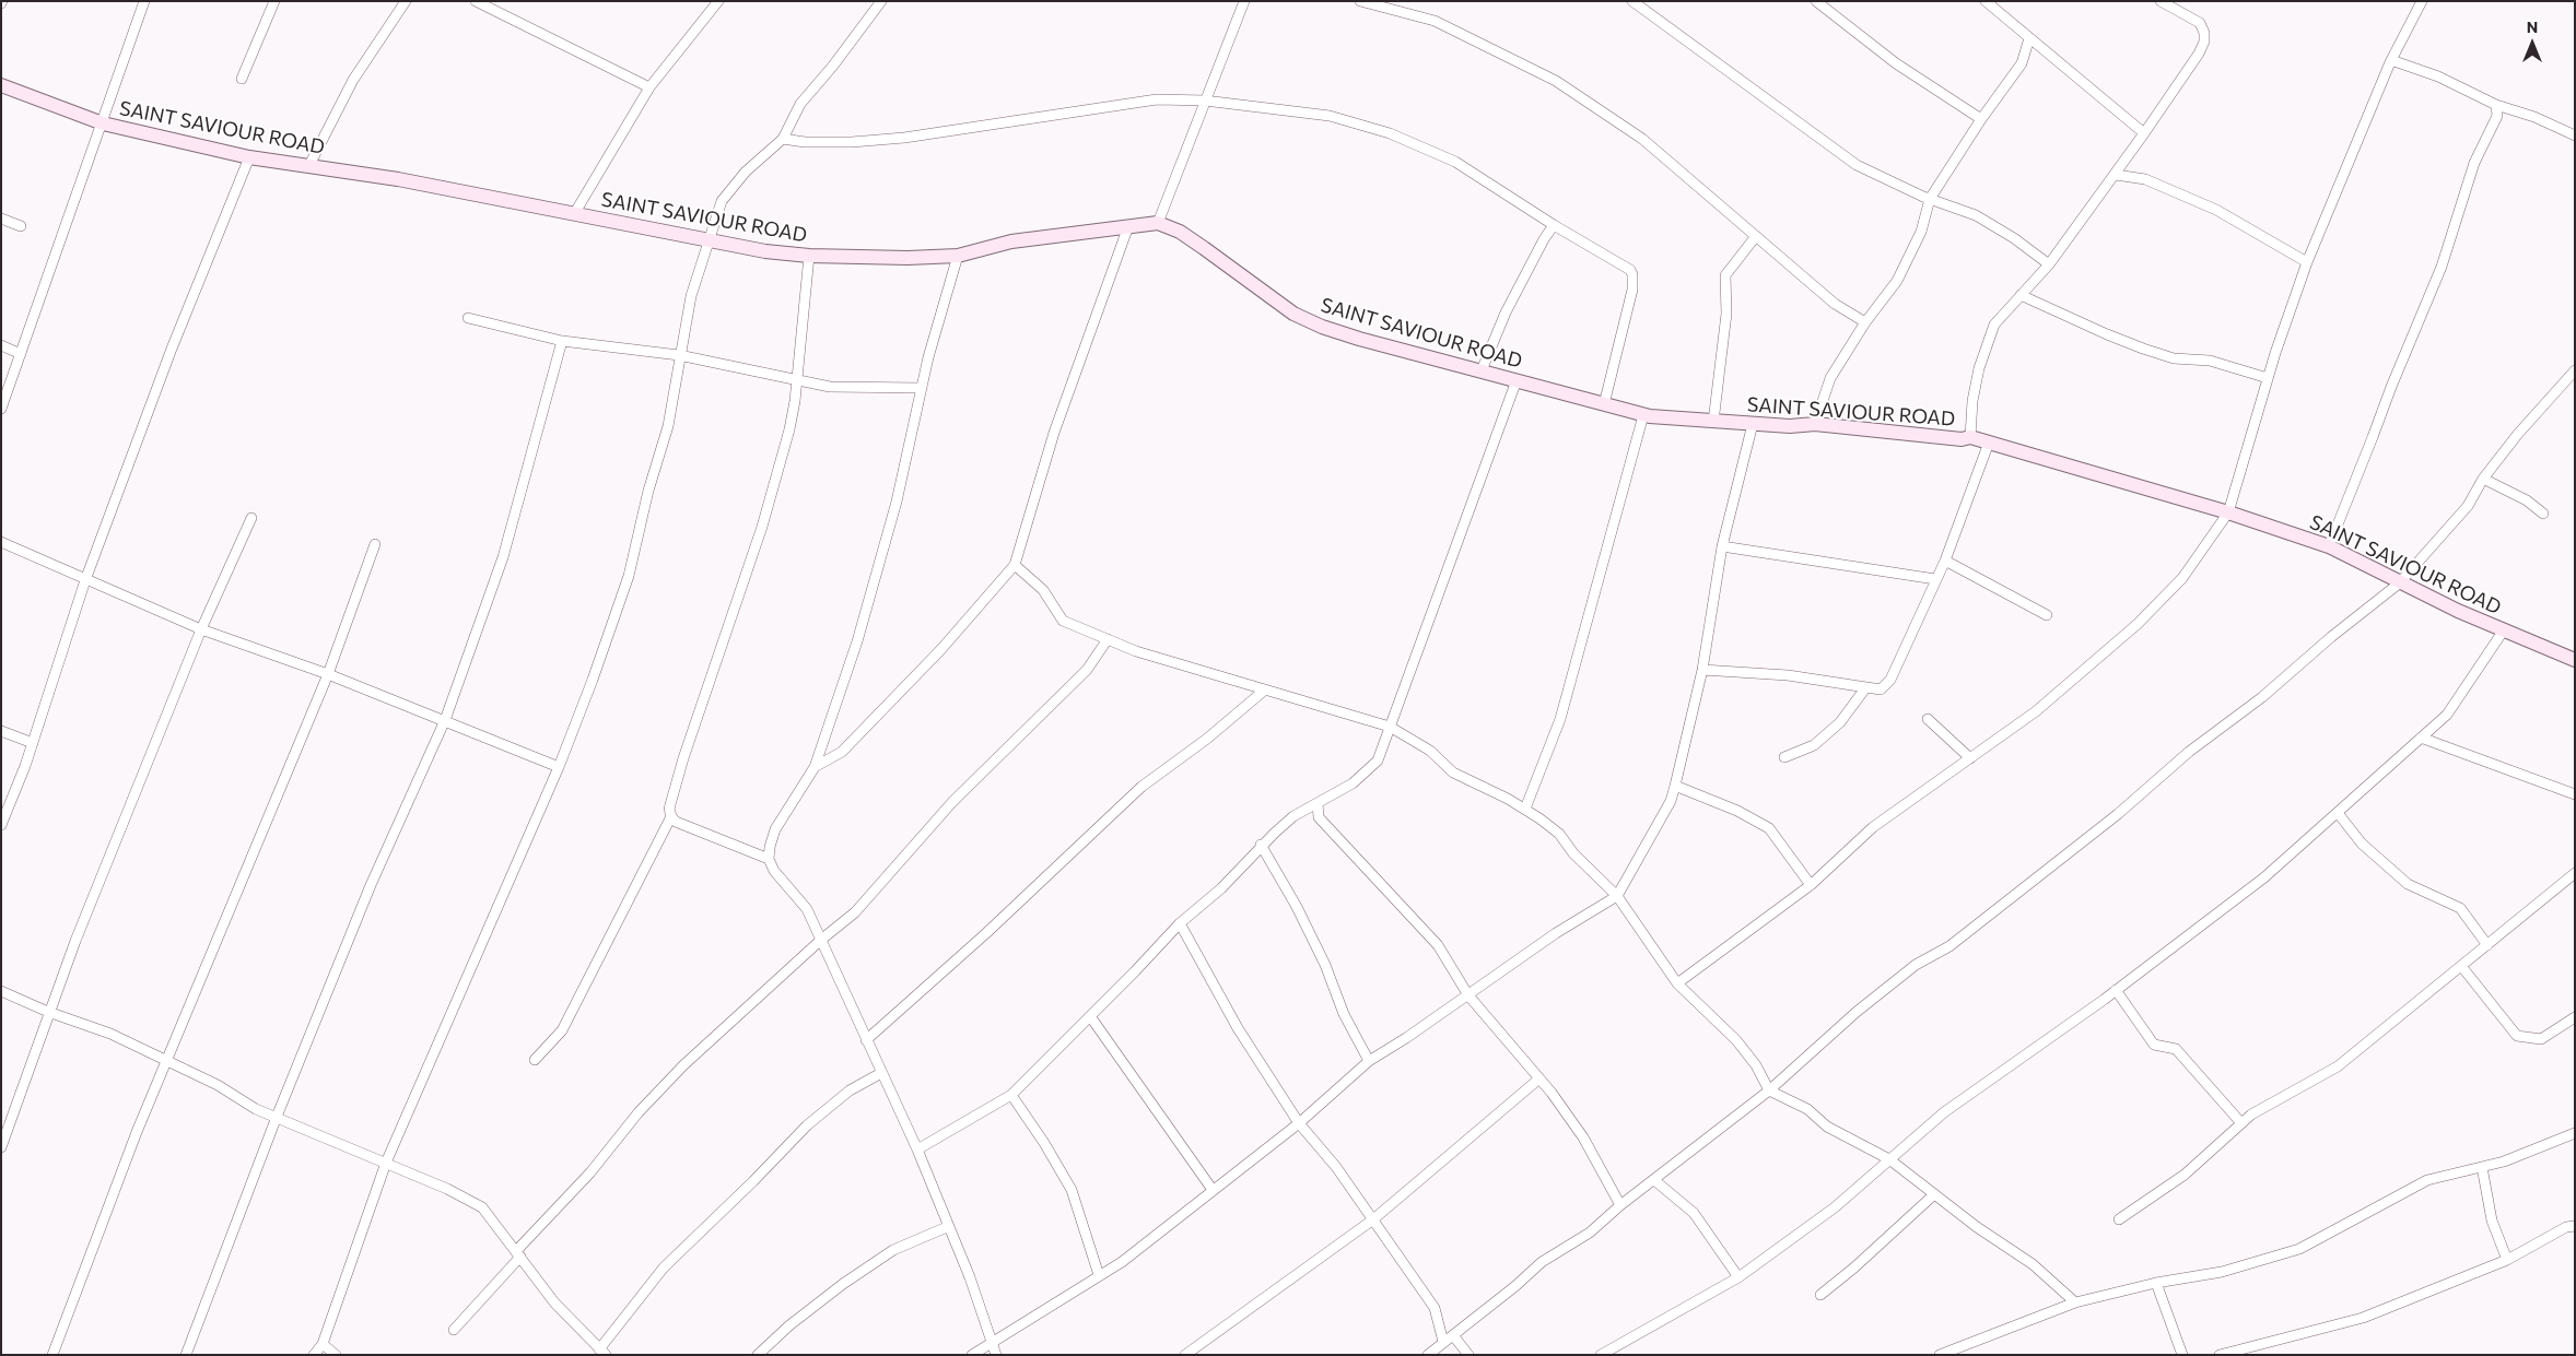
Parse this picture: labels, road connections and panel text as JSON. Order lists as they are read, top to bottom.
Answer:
{
  "streets": {
    "street": ["SAINT SAVIOUR ROAD"]
  },
  "north": "top"
}
